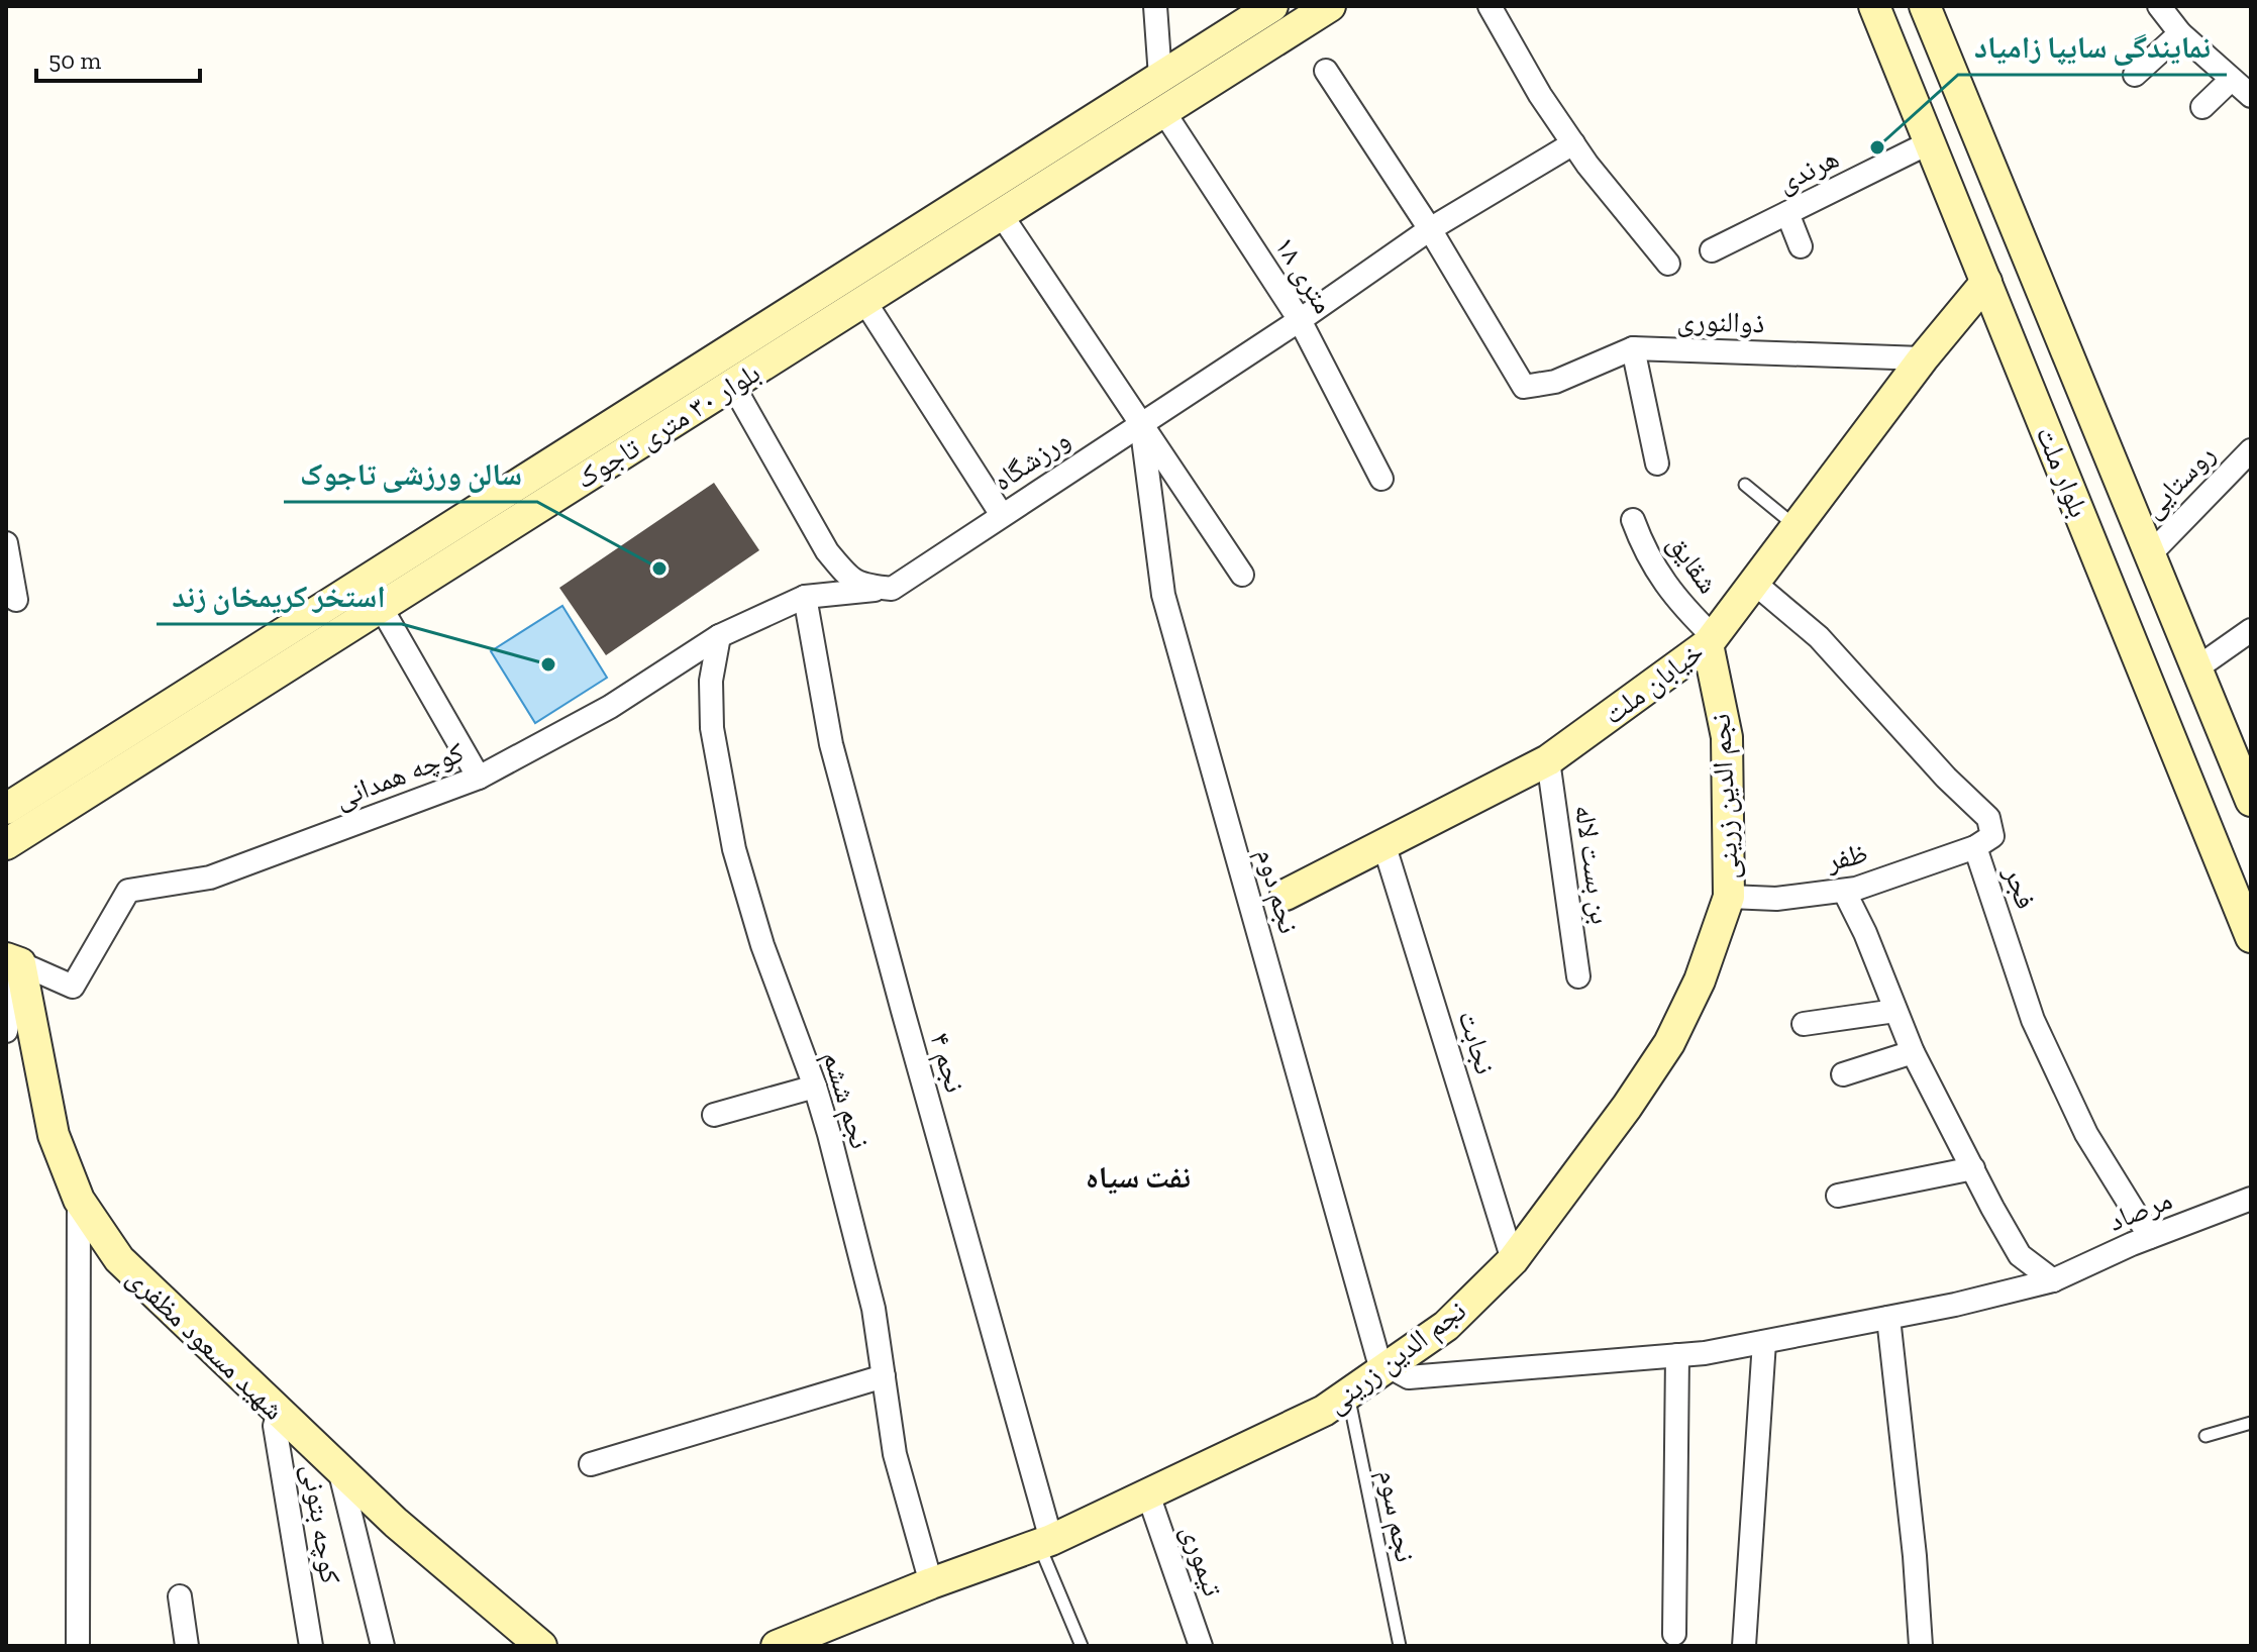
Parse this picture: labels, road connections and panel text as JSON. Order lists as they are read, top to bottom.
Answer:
{
  "streets": {
    "main road": [
      "بلوار ۳۰ متری تاجوک",
      "بلوار ملت",
      "خیابان ملت",
      "نجم الدین زرینی",
      "شهید مسعود مظفری"
    ],
    "street": [
      "هرندی",
      "۱۸ متری",
      "ذوالنوری",
      "ورزشگاه",
      "روستایی",
      "شقایق",
      "کوچه همدانی",
      "ظفر",
      "بن بست لاله",
      "فجر",
      "نجم دوم",
      "نجابت",
      "نجم ۴",
      "نجم ششم",
      "مرصاد",
      "کوچه بتونی",
      "تیموری"
    ],
    "lane": ["نجم سوم"]
  },
  "crossings": [
    ["هرندی", "بلوار ملت"],
    ["۱۸ متری", "بلوار ۳۰ متری تاجوک"],
    ["۱۸ متری", "ورزشگاه"],
    ["ذوالنوری", "ورزشگاه"],
    ["ذوالنوری", "خیابان ملت"],
    ["ورزشگاه", "کوچه همدانی"],
    ["ورزشگاه", "نجم دوم"],
    ["بلوار ملت", "روستایی"],
    ["بلوار ملت", "خیابان ملت"],
    ["شقایق", "خیابان ملت"],
    ["شقایق", "نجم الدین زرینی"],
    ["خیابان ملت", "نجم الدین زرینی"],
    ["خیابان ملت", "بن بست لاله"],
    ["خیابان ملت", "فجر"],
    ["خیابان ملت", "نجابت"],
    ["کوچه همدانی", "نجم ۴"],
    ["کوچه همدانی", "نجم ششم"],
    ["کوچه همدانی", "شهید مسعود مظفری"],
    ["نجم الدین زرینی", "ظفر"],
    ["نجم الدین زرینی", "نجم دوم"],
    ["نجم الدین زرینی", "نجابت"],
    ["نجم الدین زرینی", "نجم ۴"],
    ["نجم الدین زرینی", "نجم ششم"],
    ["نجم الدین زرینی", "مرصاد"],
    ["نجم الدین زرینی", "نجم سوم"],
    ["نجم الدین زرینی", "تیموری"],
    ["ظفر", "فجر"],
    ["فجر", "مرصاد"],
    ["نجم دوم", "مرصاد"],
    ["شهید مسعود مظفری", "کوچه بتونی"]
  ],
  "districts": ["نفت سیاه"],
  "places": ["نمایندگی سایپا زامیاد", "سالن ورزشی تاجوک", "استخر کریمخان زند"],
  "scale_bar": "50 m"
}
